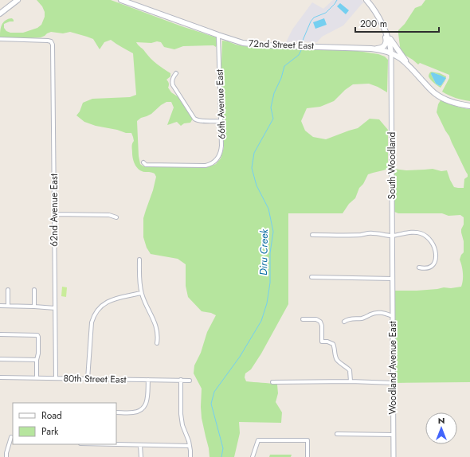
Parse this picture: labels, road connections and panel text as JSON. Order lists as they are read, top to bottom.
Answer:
{
  "streets": {
    "main road": ["72nd Street East"],
    "street": [
      "66th Avenue East",
      "South Woodland",
      "62nd Avenue East",
      "Woodland Avenue East",
      "80th Street East"
    ]
  },
  "crossings": [
    ["72nd Street East", "66th Avenue East"],
    ["72nd Street East", "South Woodland"],
    ["South Woodland", "Woodland Avenue East"],
    ["62nd Avenue East", "80th Street East"]
  ],
  "water": ["Diru Creek"],
  "legend": ["Road", "Park"],
  "scale_bar": "200 m",
  "north": "top"
}
